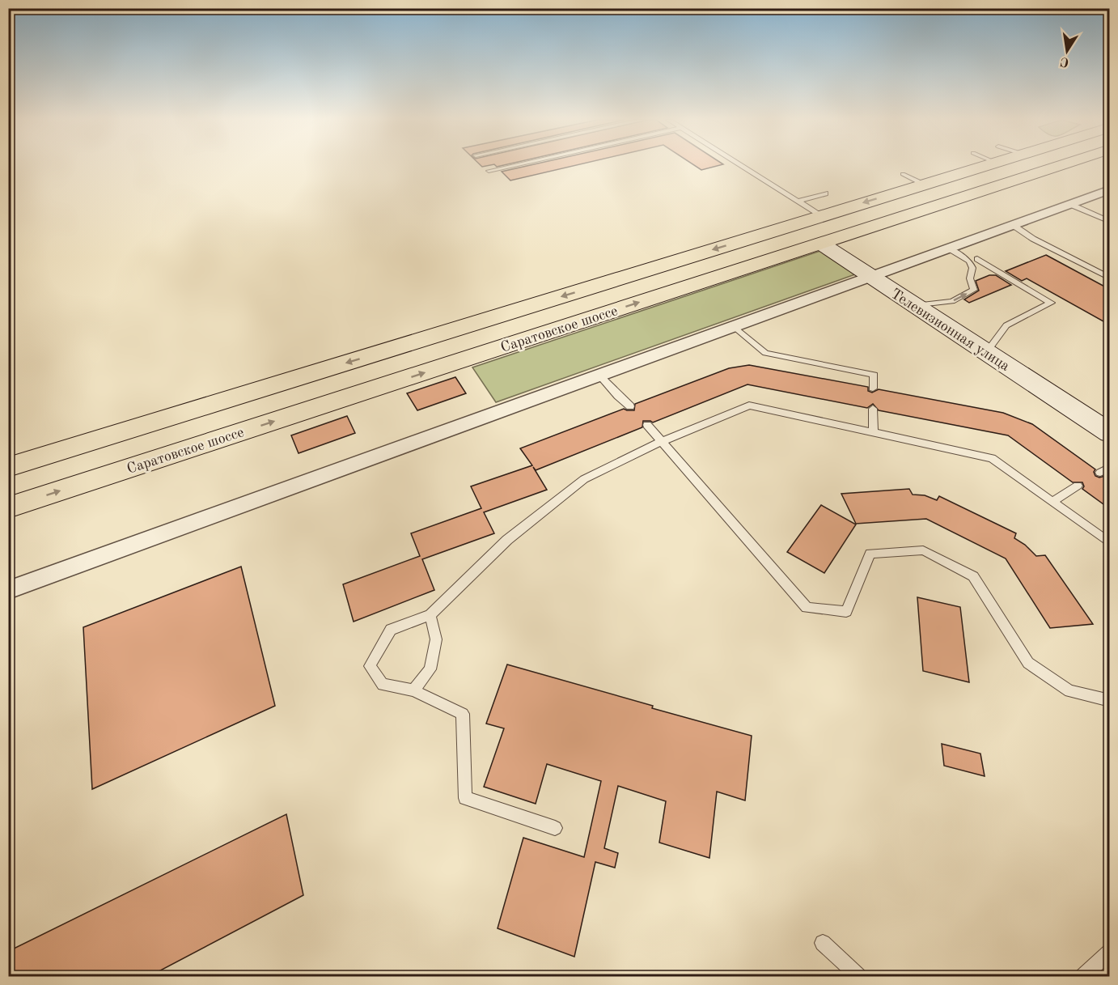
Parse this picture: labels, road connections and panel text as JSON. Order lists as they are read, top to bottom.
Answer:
{
  "streets": {
    "main road": ["Саратовское шоссе", "Телевизионная улица"]
  },
  "crossings": [
    ["Саратовское шоссе", "Телевизионная улица"]
  ],
  "north": "bottom"
}
